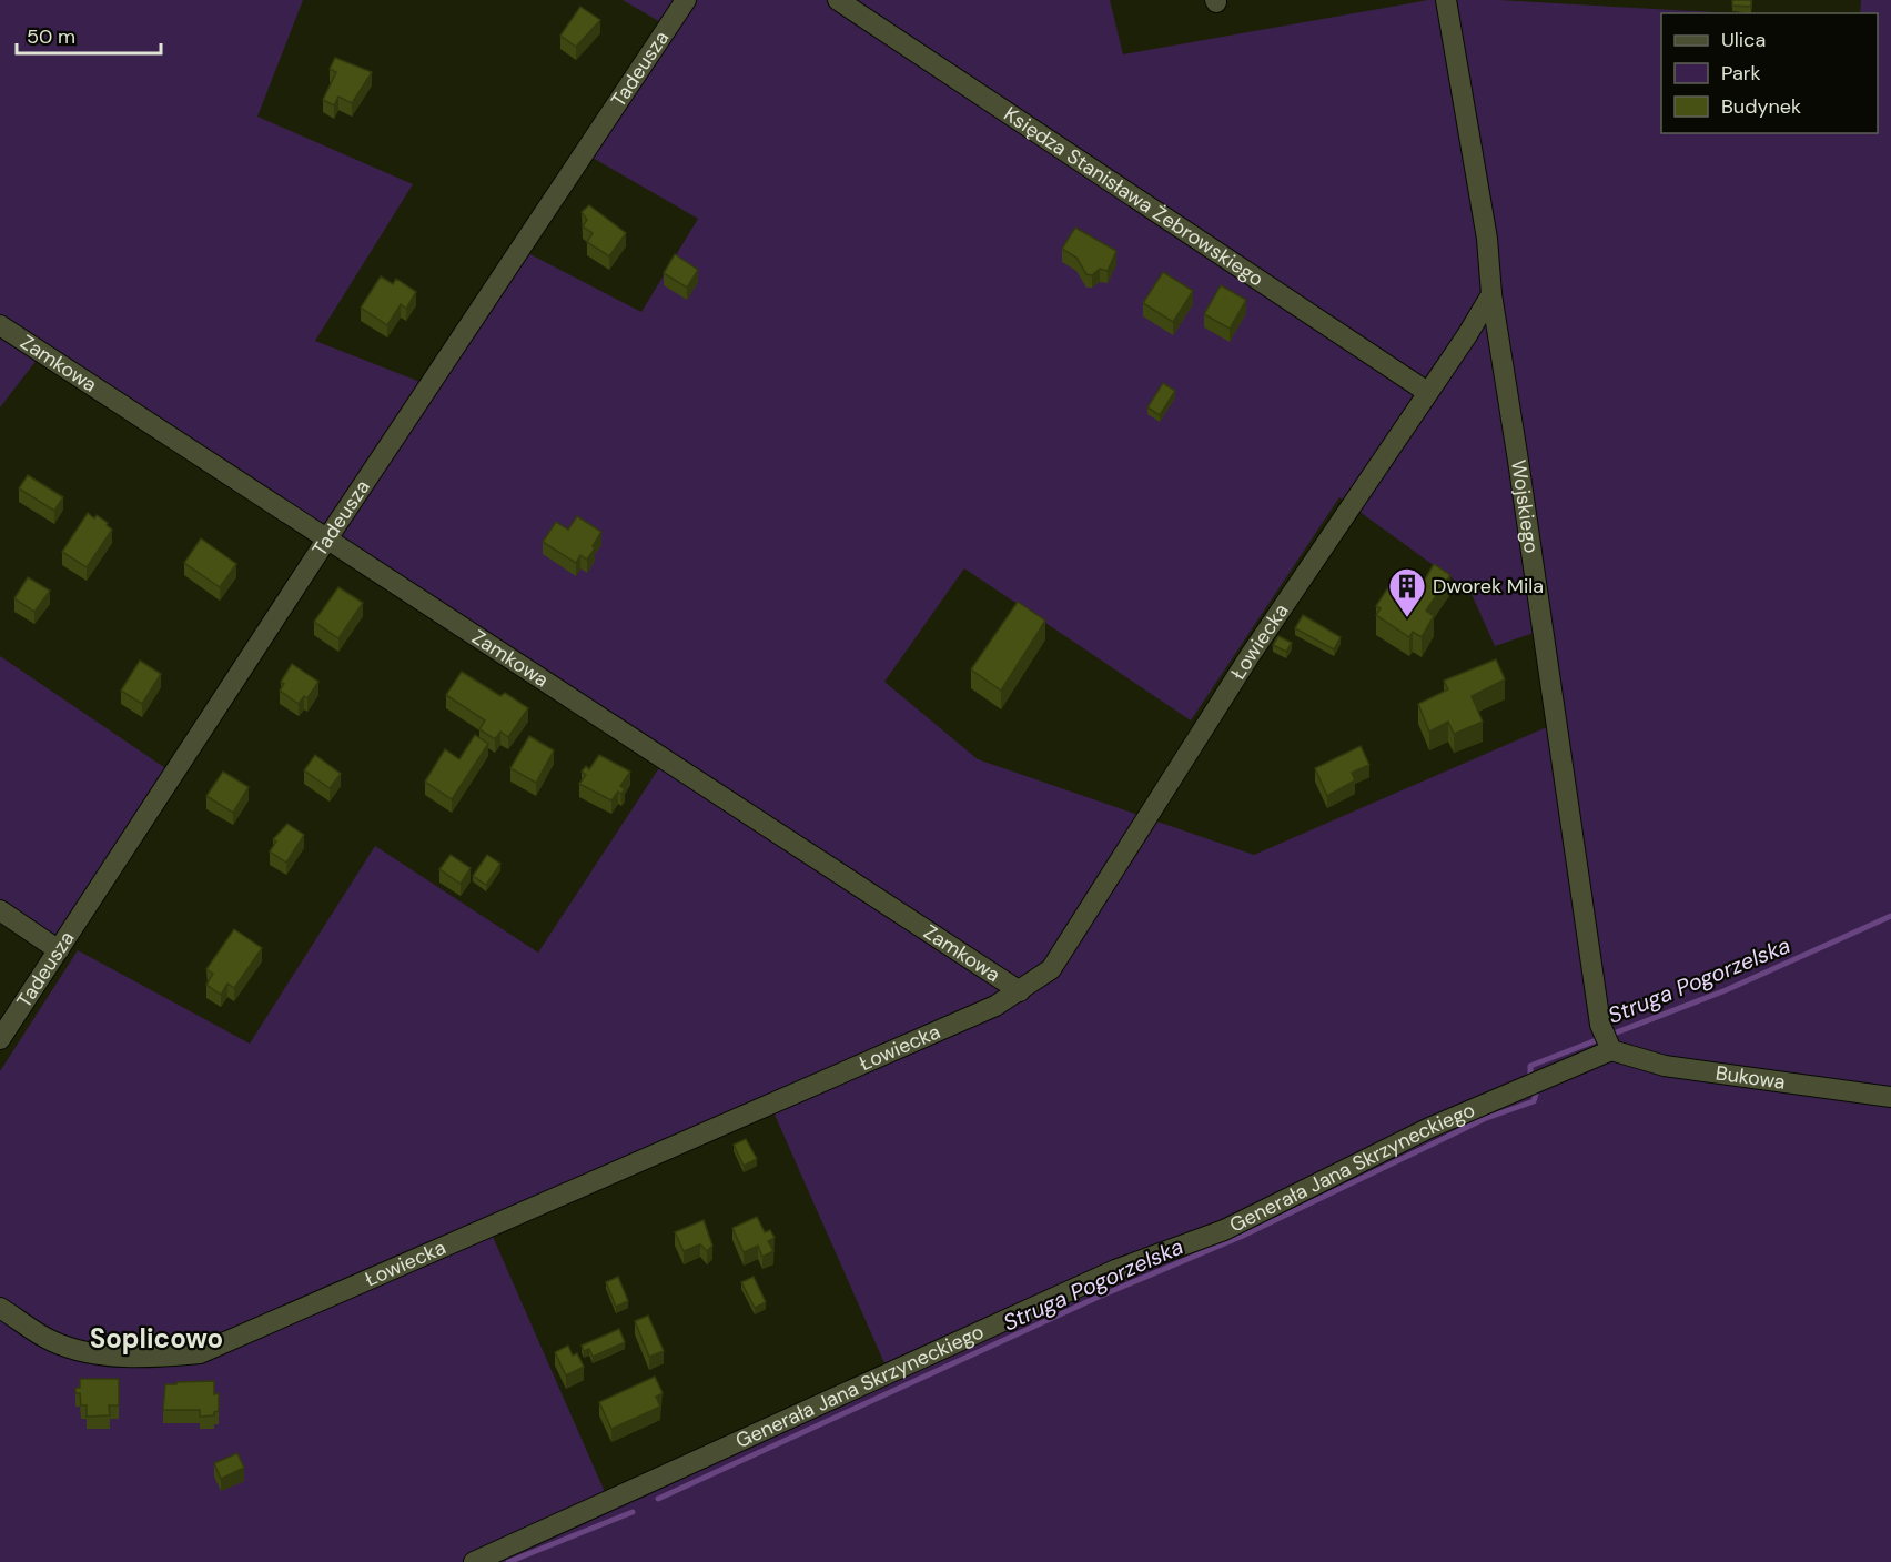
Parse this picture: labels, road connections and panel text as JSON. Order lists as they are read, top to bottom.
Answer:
{
  "streets": {
    "street": [
      "Tadeusza",
      "Księdza Stanisława Żebrowskiego",
      "Zamkowa",
      "Wojskiego",
      "Łowiecka",
      "Bukowa",
      "Generała Jana Skrzyneckiego"
    ]
  },
  "crossings": [
    ["Tadeusza", "Zamkowa"],
    ["Księdza Stanisława Żebrowskiego", "Łowiecka"],
    ["Zamkowa", "Łowiecka"],
    ["Wojskiego", "Łowiecka"],
    ["Wojskiego", "Bukowa"],
    ["Wojskiego", "Generała Jana Skrzyneckiego"],
    ["Bukowa", "Generała Jana Skrzyneckiego"]
  ],
  "districts": ["Soplicowo"],
  "water": ["Struga Pogorzelska"],
  "places": {
    "building": ["Dworek Mila"]
  },
  "legend": ["Ulica", "Park", "Budynek"],
  "scale_bar": "50 m"
}
